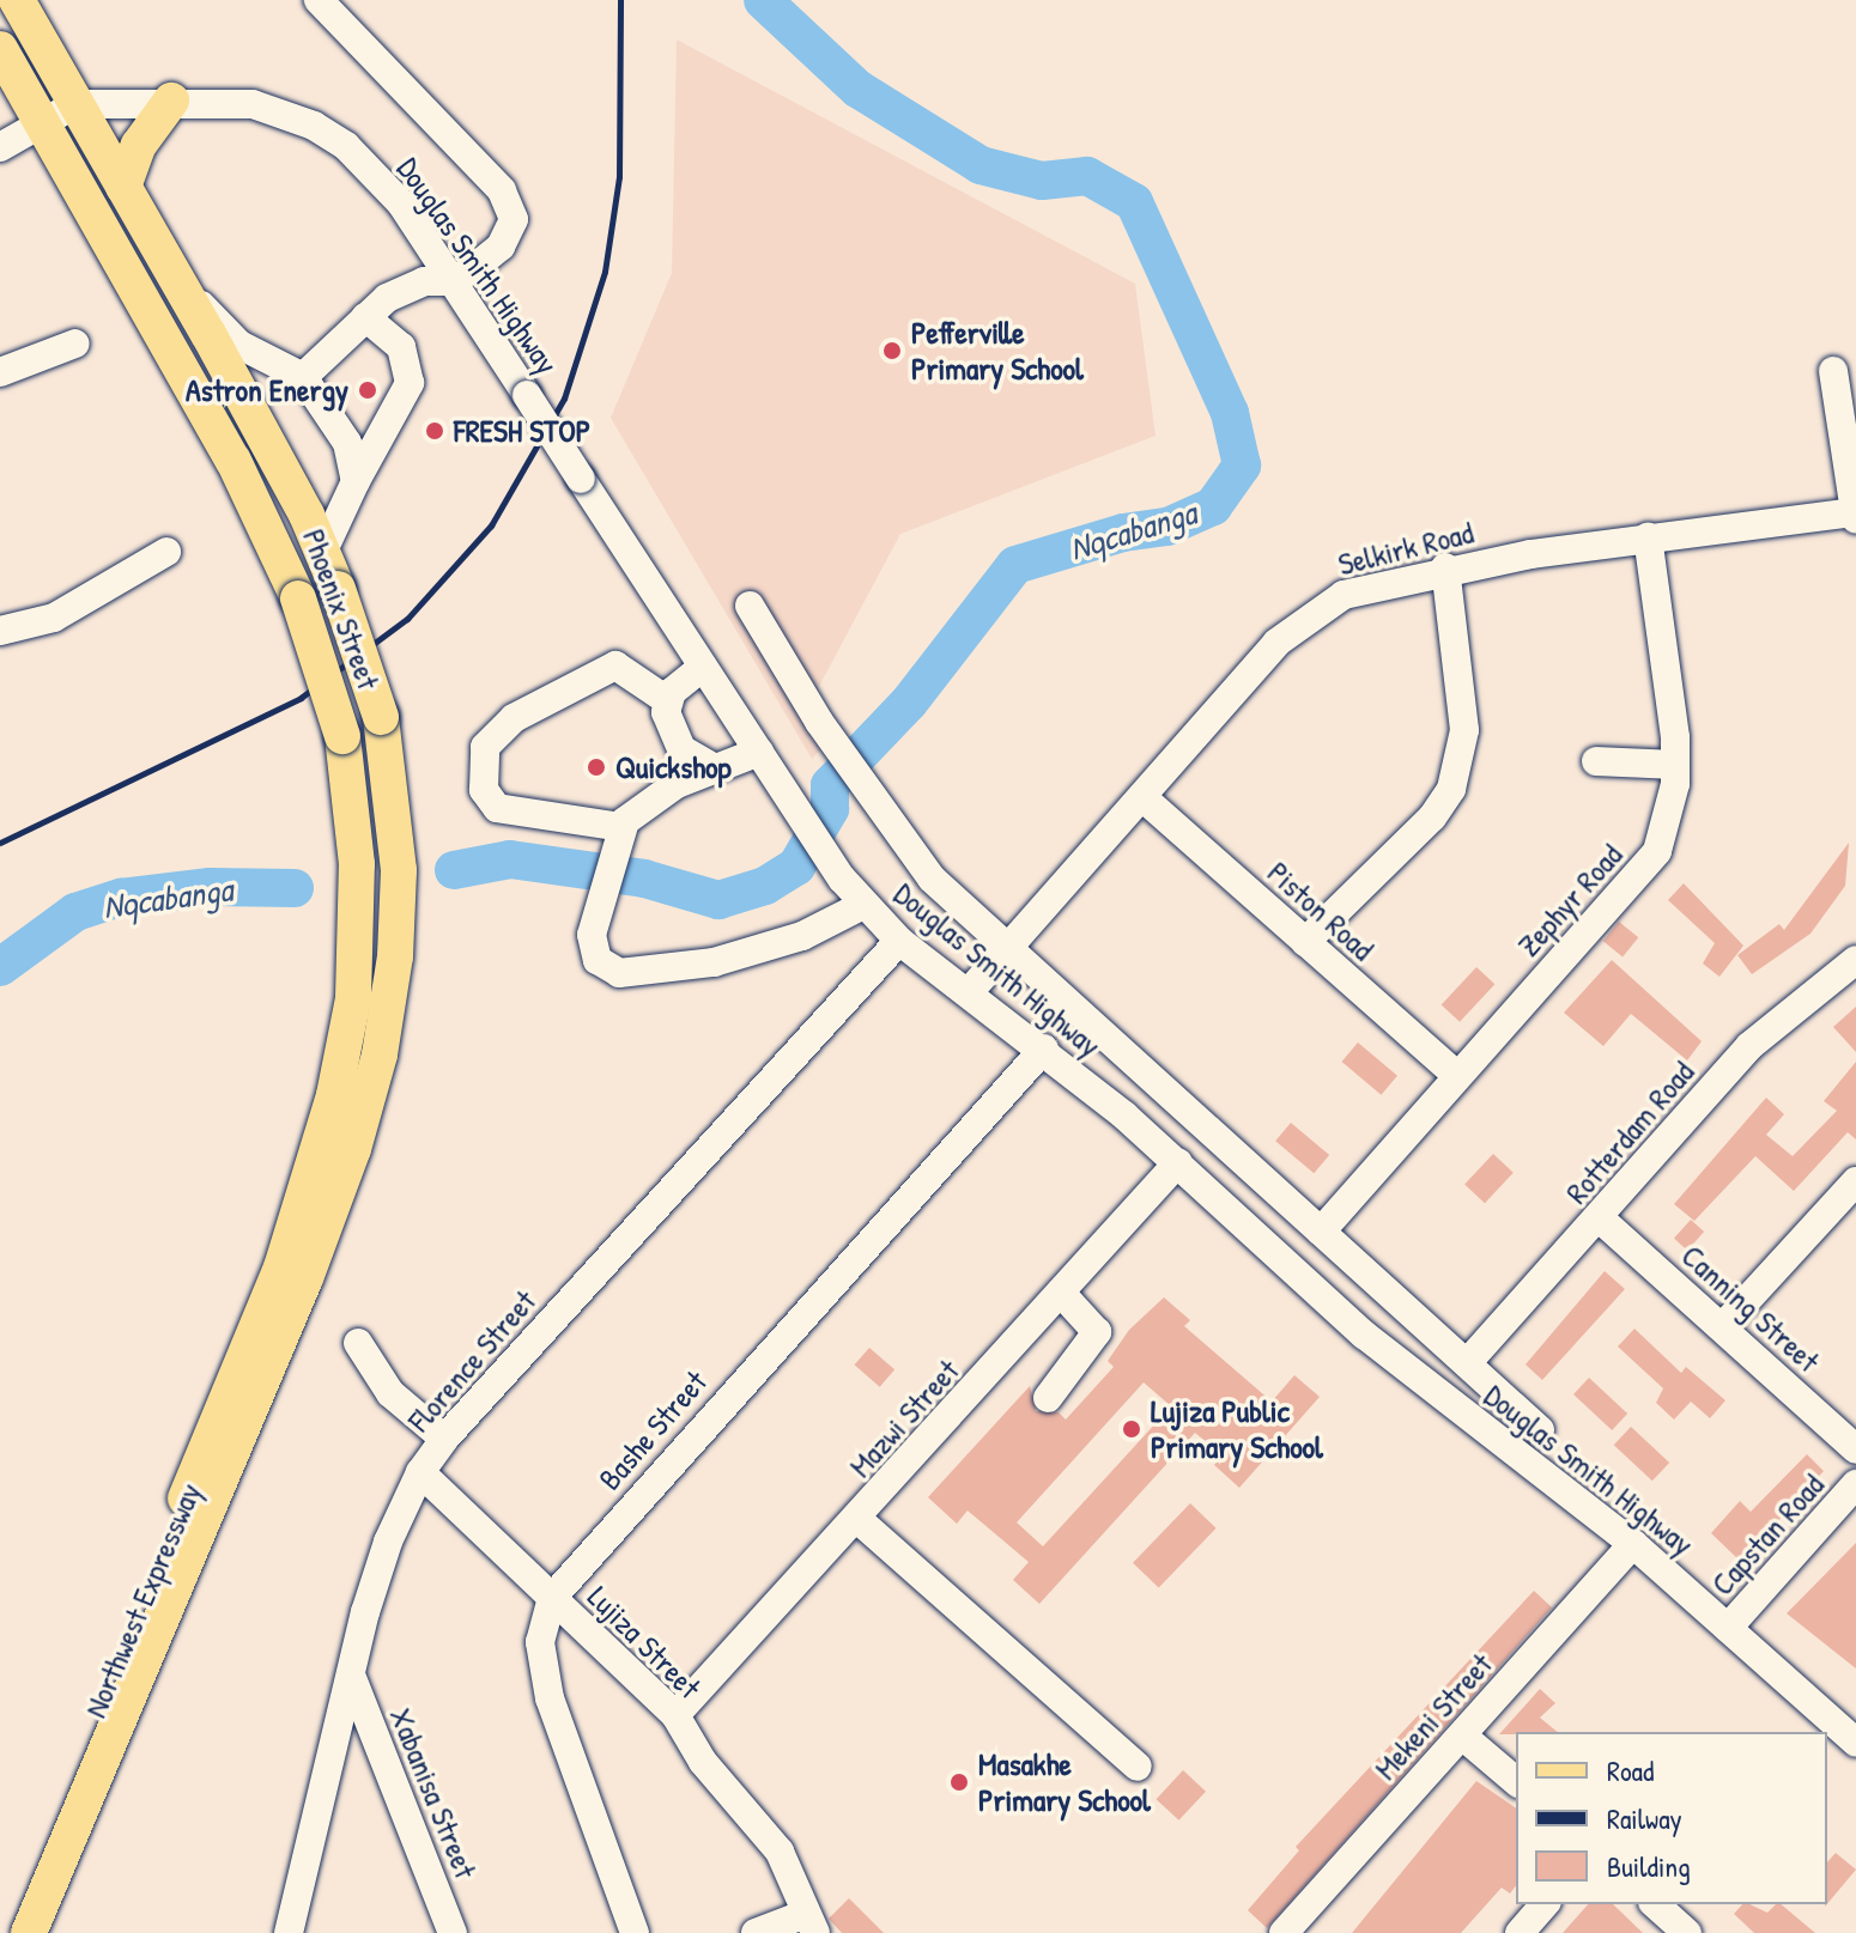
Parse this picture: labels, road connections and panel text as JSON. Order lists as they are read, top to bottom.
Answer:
{
  "streets": {
    "main road": ["Phoenix Street", "Northwest Expressway"],
    "street": [
      "Douglas Smith Highway",
      "Selkirk Road",
      "Zephyr Road",
      "Piston Road",
      "Rotterdam Road",
      "Canning Street",
      "Florence Street",
      "Mazwi Street",
      "Bashe Street",
      "Capstan Road",
      "Lujiza Street",
      "Mekeni Street",
      "Xabanisa Street"
    ]
  },
  "crossings": [
    ["Douglas Smith Highway", "Selkirk Road"],
    ["Douglas Smith Highway", "Phoenix Street"],
    ["Douglas Smith Highway", "Florence Street"],
    ["Douglas Smith Highway", "Mazwi Street"],
    ["Douglas Smith Highway", "Bashe Street"],
    ["Douglas Smith Highway", "Capstan Road"],
    ["Douglas Smith Highway", "Mekeni Street"],
    ["Selkirk Road", "Zephyr Road"],
    ["Selkirk Road", "Piston Road"],
    ["Phoenix Street", "Northwest Expressway"],
    ["Zephyr Road", "Piston Road"],
    ["Rotterdam Road", "Canning Street"],
    ["Florence Street", "Lujiza Street"],
    ["Florence Street", "Xabanisa Street"],
    ["Mazwi Street", "Lujiza Street"],
    ["Bashe Street", "Lujiza Street"]
  ],
  "water": ["Nqcabanga"],
  "places": [
    "Pefferville Primary School",
    "Astron Energy",
    "FRESH STOP",
    "Quickshop",
    "Lujiza Public Primary School",
    "Masakhe Primary School"
  ],
  "legend": ["Road", "Railway", "Building"]
}
